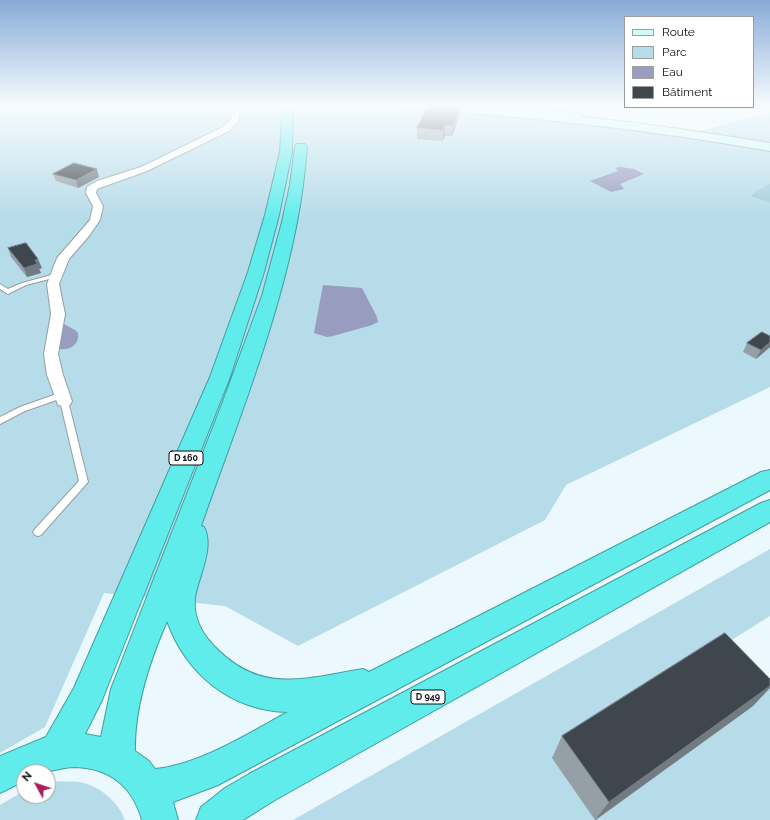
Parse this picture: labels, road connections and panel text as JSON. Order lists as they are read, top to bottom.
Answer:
{
  "streets": {
    "highway": ["D 160", "D 949"]
  },
  "legend": [
    "Route",
    "Parc",
    "Eau",
    "Bâtiment"
  ],
  "north": "top left"
}
